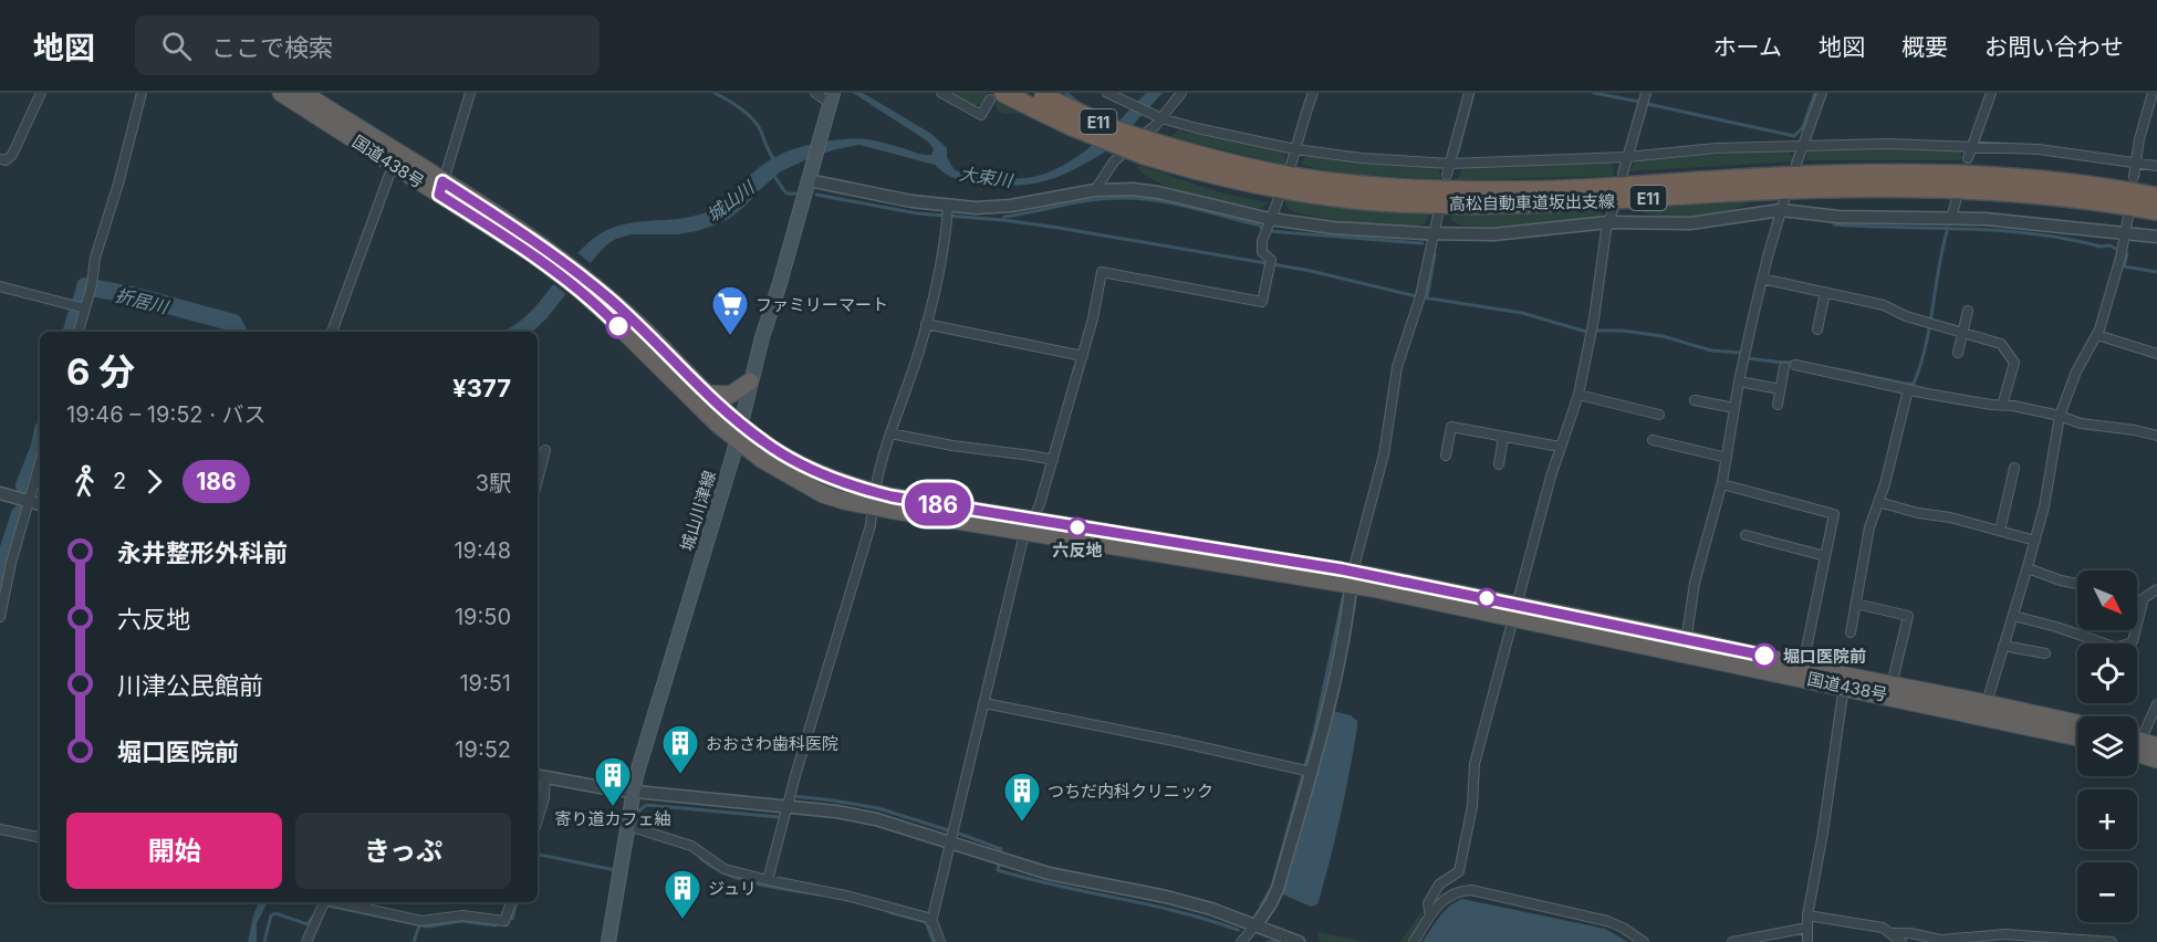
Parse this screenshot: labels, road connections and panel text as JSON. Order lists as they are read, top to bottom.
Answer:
{
  "streets": {
    "highway": ["E11", "国道438号", "高松自動車道坂出支線"],
    "main road": ["城山川津線"]
  },
  "crossings": [
    ["国道438号", "城山川津線"]
  ],
  "water": ["大束川", "城山川", "折居川"],
  "places": {
    "supermarket": ["ファミリーマート"],
    "other": ["六反地", "堀口医院前"],
    "building": [
      "おおさわ歯科医院",
      "寄り道カフェ紬",
      "つちだ内科クリニック",
      "ジュリ"
    ]
  },
  "lines": ["bus line 186"],
  "north": "bottom right",
  "page": {
    "header": "地図",
    "search": "ここで検索",
    "nav": [
      "ホーム",
      "地図",
      "概要",
      "お問い合わせ"
    ],
    "on_map": "186",
    "heading": ["6 分", "19:46 – 19:52 · バス", "¥377"],
    "legs": ["2", "186", "3駅"],
    "list": [
      {
        "name": "永井整形外科前",
        "value": "19:48"
      },
      {
        "name": "六反地",
        "value": "19:50"
      },
      {
        "name": "川津公民館前",
        "value": "19:51"
      },
      {
        "name": "堀口医院前",
        "value": "19:52"
      }
    ],
    "map_buttons": ["+", "−"],
    "buttons": ["開始", "きっぷ"]
  }
}
